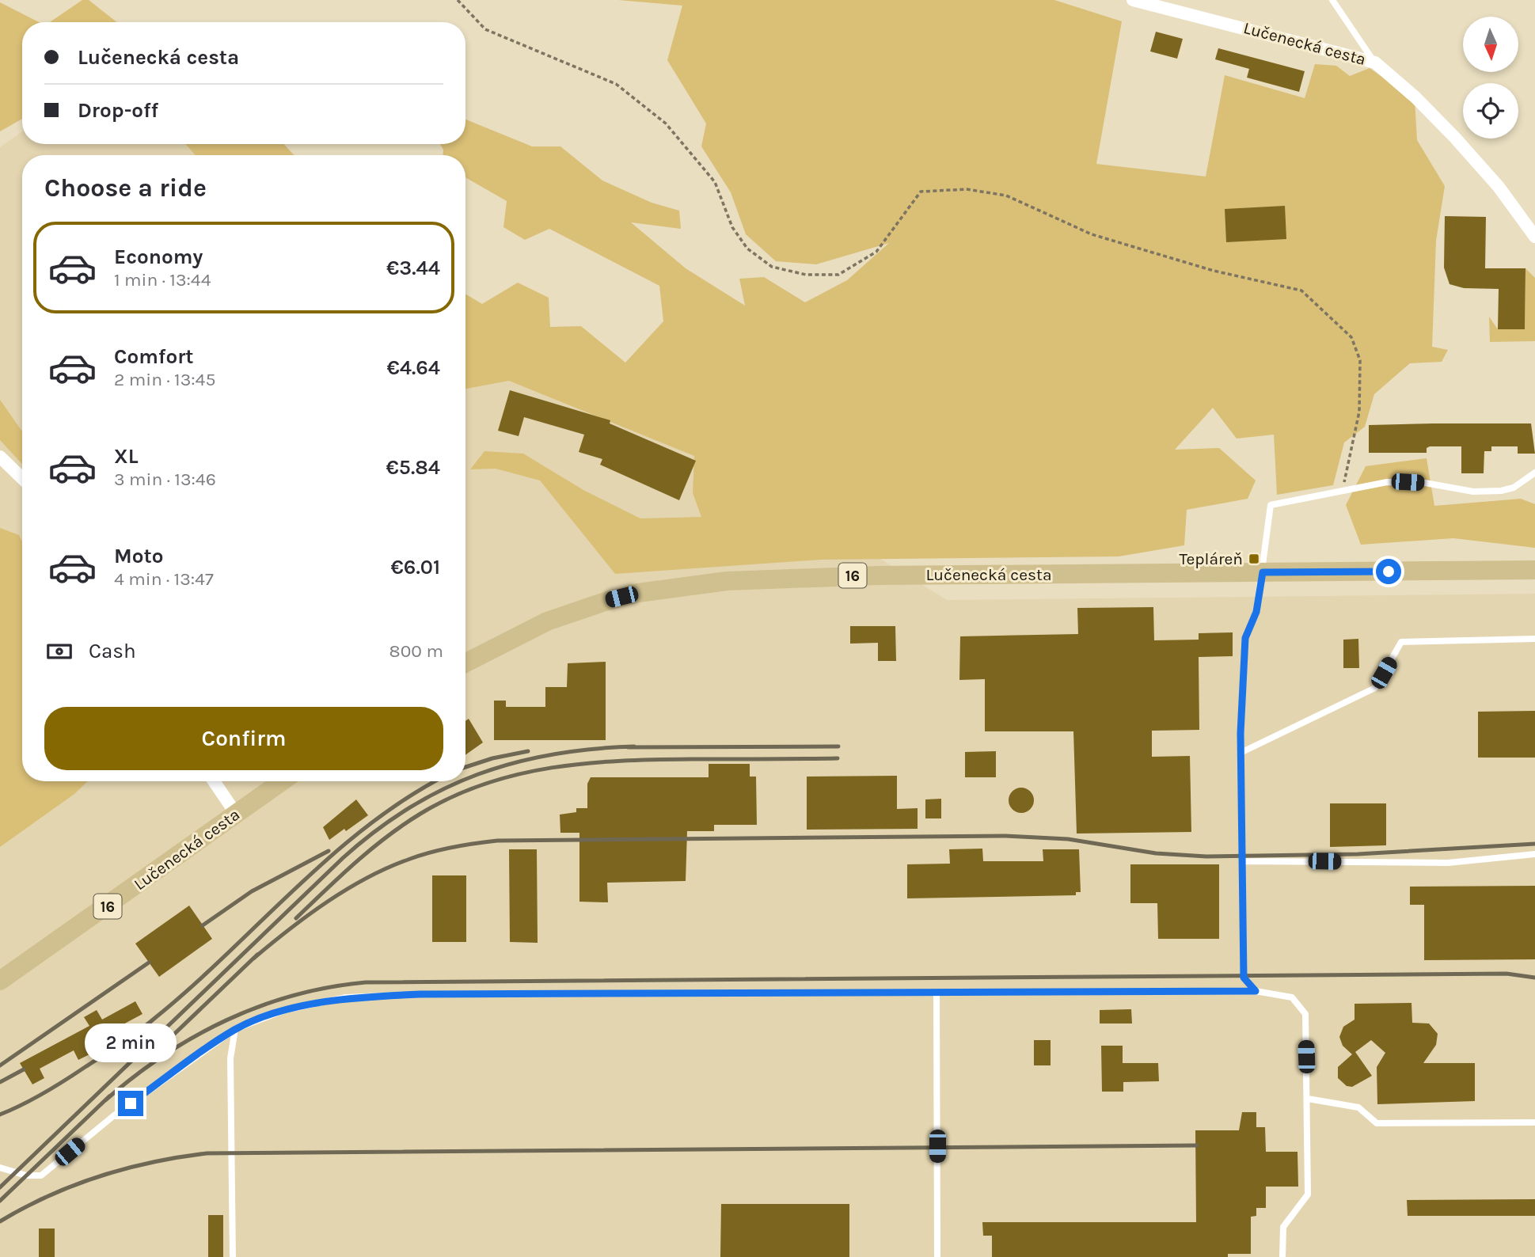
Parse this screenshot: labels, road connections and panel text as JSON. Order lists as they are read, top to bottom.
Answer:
{
  "streets": {
    "main road": ["Lučenecká cesta", "16"]
  },
  "places": {
    "transit": ["Tepláreň"]
  },
  "north": "bottom",
  "page": {
    "banner": ["Lučenecká cesta", "Drop-off"],
    "heading": "Choose a ride",
    "list": [
      {
        "name": "Economy",
        "note": "1 min · 13:44",
        "value": "€3.44"
      },
      {
        "name": "Comfort",
        "note": "2 min · 13:45",
        "value": "€4.64"
      },
      {
        "name": "XL",
        "note": "3 min · 13:46",
        "value": "€5.84"
      },
      {
        "name": "Moto",
        "note": "4 min · 13:47",
        "value": "€6.01"
      }
    ],
    "pay": ["Cash", "800 m"],
    "buttons": "Confirm",
    "bubble": "2 min"
  }
}
